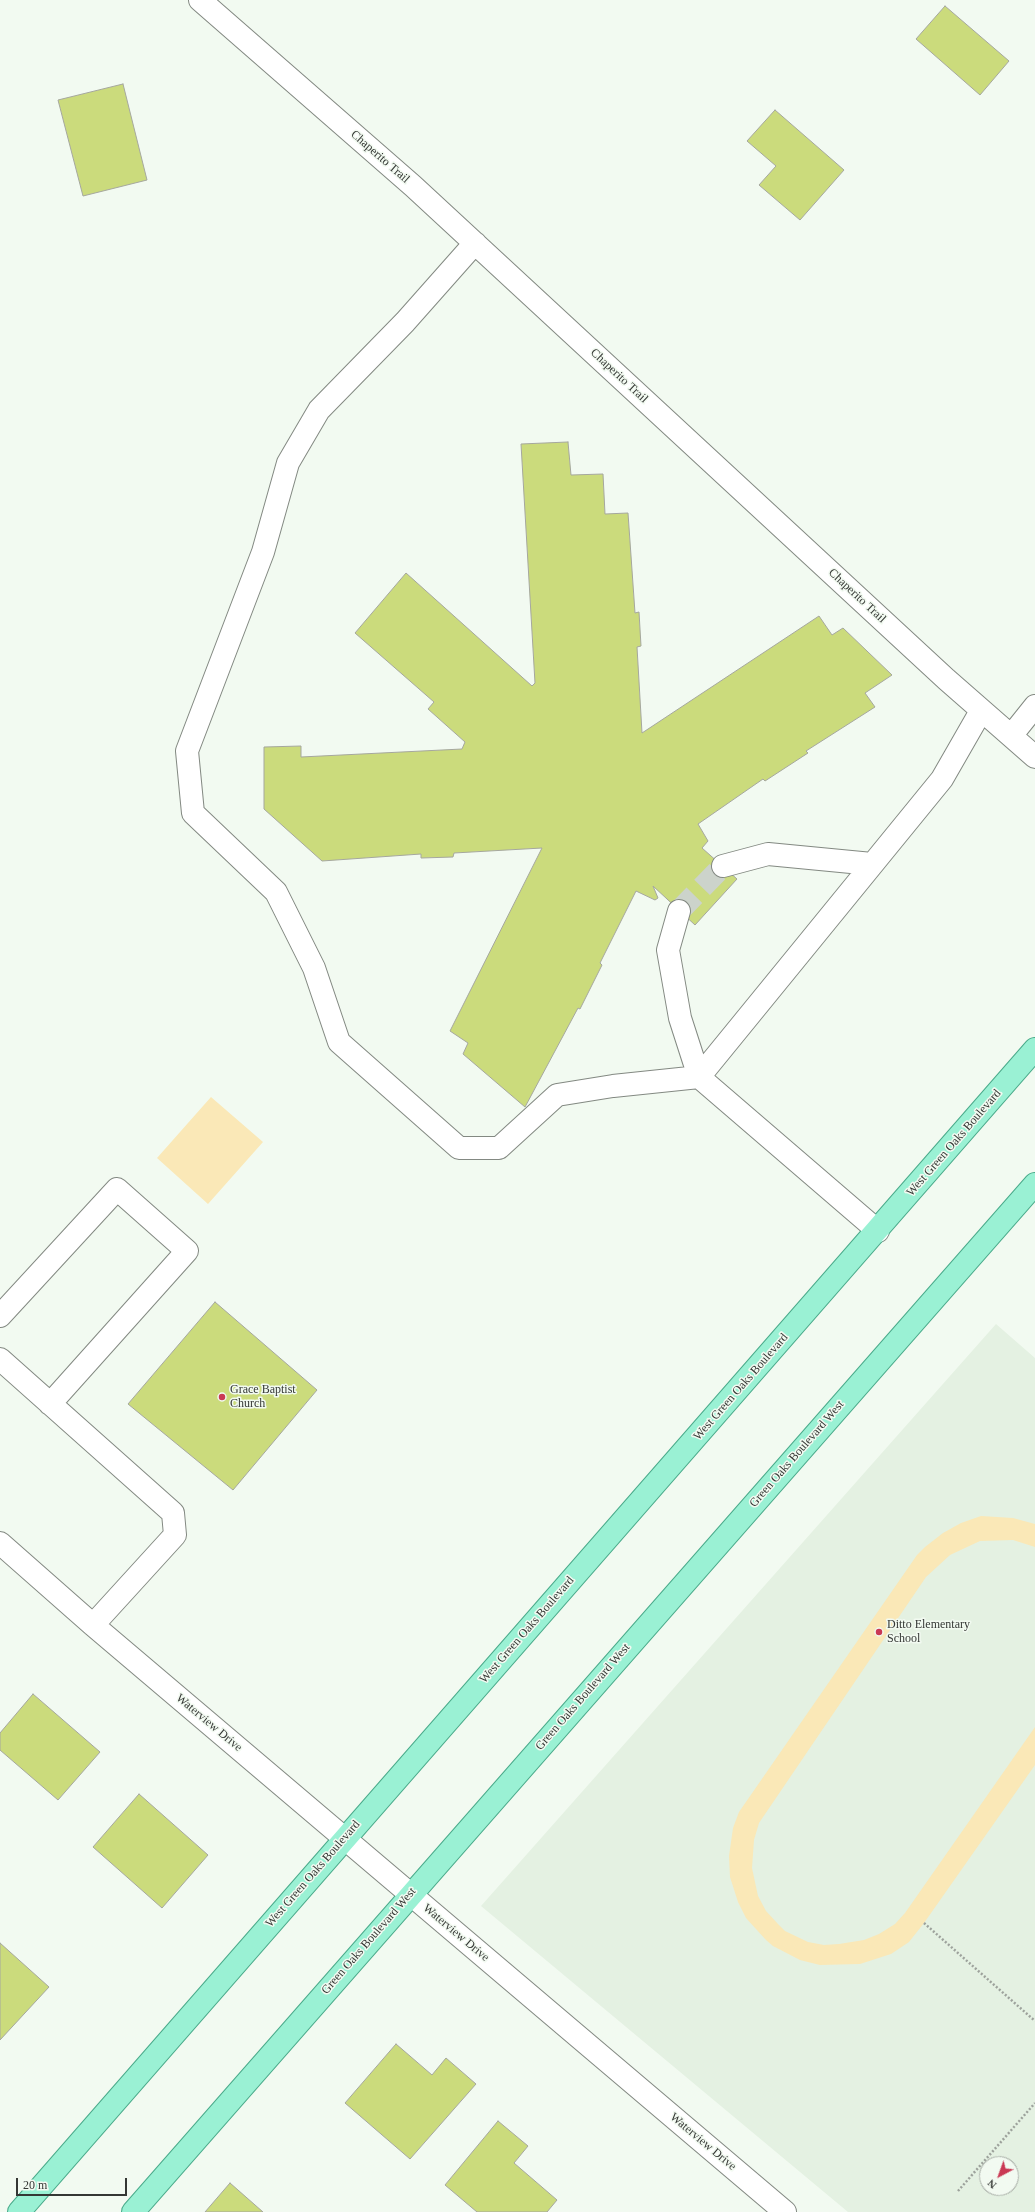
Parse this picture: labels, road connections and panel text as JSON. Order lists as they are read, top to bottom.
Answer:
{
  "streets": {
    "main road": ["West Green Oaks Boulevard", "Green Oaks Boulevard West"],
    "street": ["Chaperito Trail", "Waterview Drive"]
  },
  "crossings": [
    ["West Green Oaks Boulevard", "Waterview Drive"],
    ["Green Oaks Boulevard West", "Waterview Drive"]
  ],
  "places": ["Grace Baptist Church", "Ditto Elementary School"],
  "scale_bar": "20 m",
  "north": "bottom left"
}
